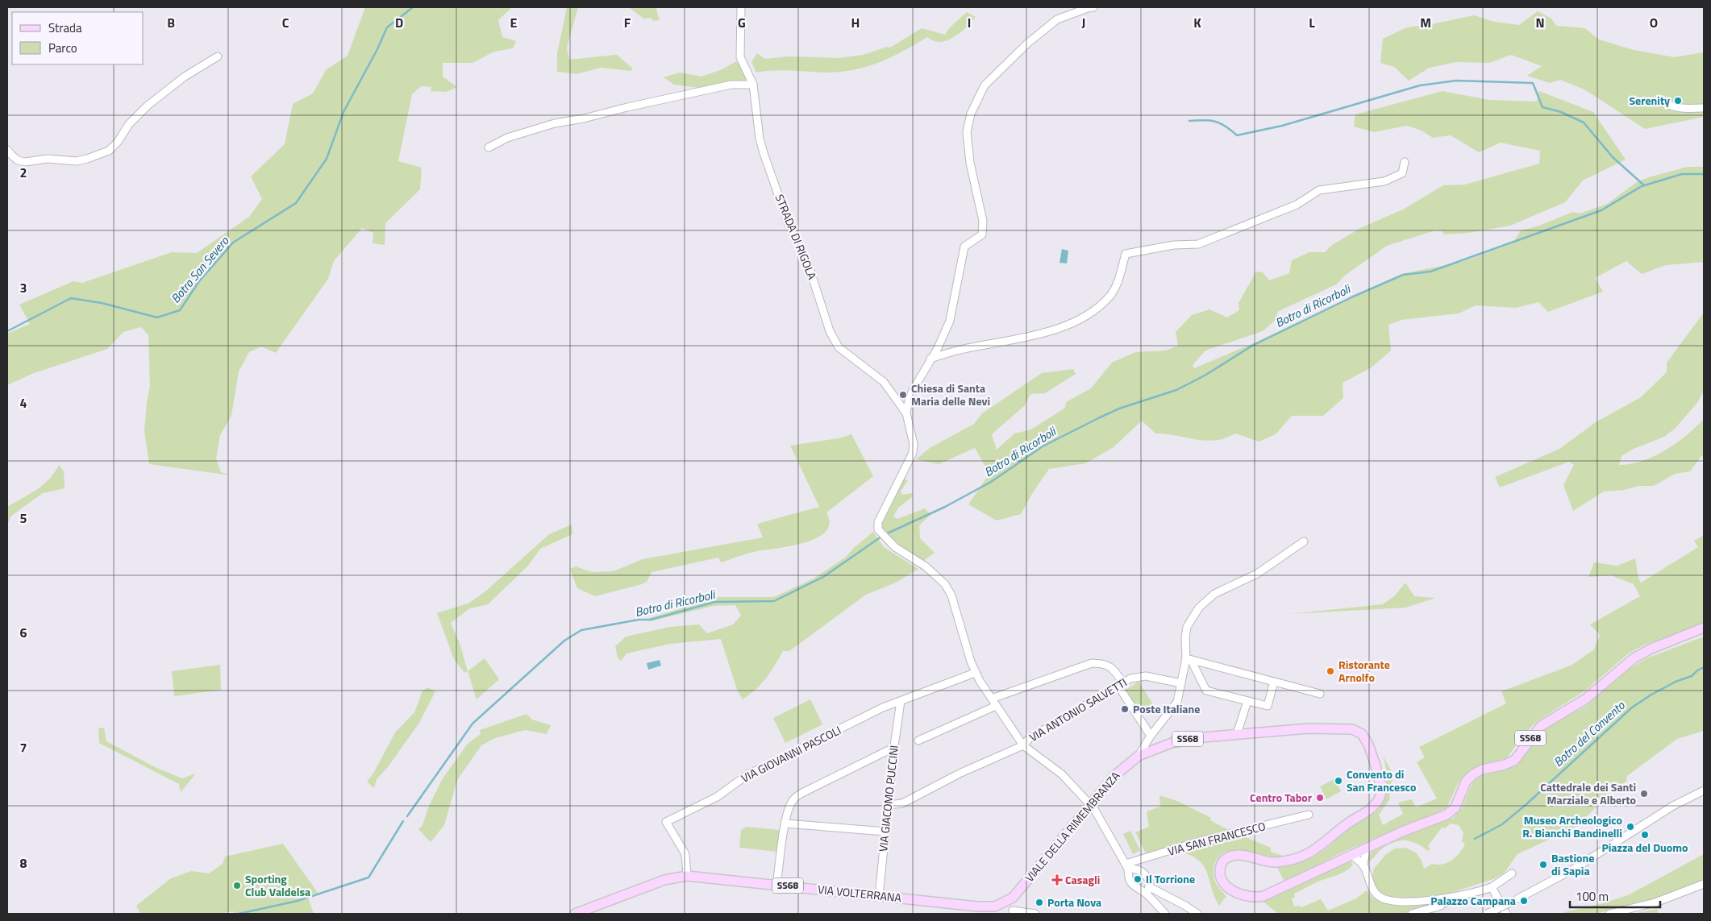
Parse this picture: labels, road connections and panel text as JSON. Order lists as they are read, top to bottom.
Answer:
{
  "streets": {
    "main road": ["SS68", "VIALE DELLA RIMEMBRANZA", "VIA VOLTERRANA"],
    "street": [
      "STRADA DI RIGOLA",
      "VIA ANTONIO SALVETTI",
      "VIA GIOVANNI PASCOLI",
      "VIA GIACOMO PUCCINI",
      "VIA SAN FRANCESCO"
    ]
  },
  "crossings": [
    ["VIA ANTONIO SALVETTI", "VIA GIACOMO PUCCINI"],
    ["SS68", "VIALE DELLA RIMEMBRANZA"],
    ["VIA GIOVANNI PASCOLI", "VIA GIACOMO PUCCINI"],
    ["VIA GIOVANNI PASCOLI", "VIA VOLTERRANA"],
    ["VIA GIACOMO PUCCINI", "VIA VOLTERRANA"],
    ["VIALE DELLA RIMEMBRANZA", "VIA VOLTERRANA"]
  ],
  "water": ["Botro San Severo", "Botro di Ricorboli", "Botro del Convento"],
  "places": {
    "other": [
      "Serenity",
      "Chiesa di Santa Maria delle Nevi",
      "Ristorante Arnolfo",
      "Poste Italiane",
      "Convento di San Francesco",
      "Cattedrale dei Santi Marziale e Alberto",
      "Centro Tabor",
      "Museo Archeologico R. Bianchi Bandinelli",
      "Piazza del Duomo",
      "Bastione di Sapia",
      "Il Torrione",
      "Sporting Club Valdelsa",
      "Palazzo Campana",
      "Porta Nova"
    ],
    "health": ["Casagli"]
  },
  "legend": ["Strada", "Parco"],
  "scale_bar": "100 m",
  "grid": {
    "columns": [
      "B",
      "C",
      "D",
      "E",
      "F",
      "G",
      "H",
      "I",
      "J",
      "K",
      "L",
      "M",
      "N",
      "O"
    ],
    "rows": [
      "2",
      "3",
      "4",
      "5",
      "6",
      "7",
      "8"
    ]
  }
}
